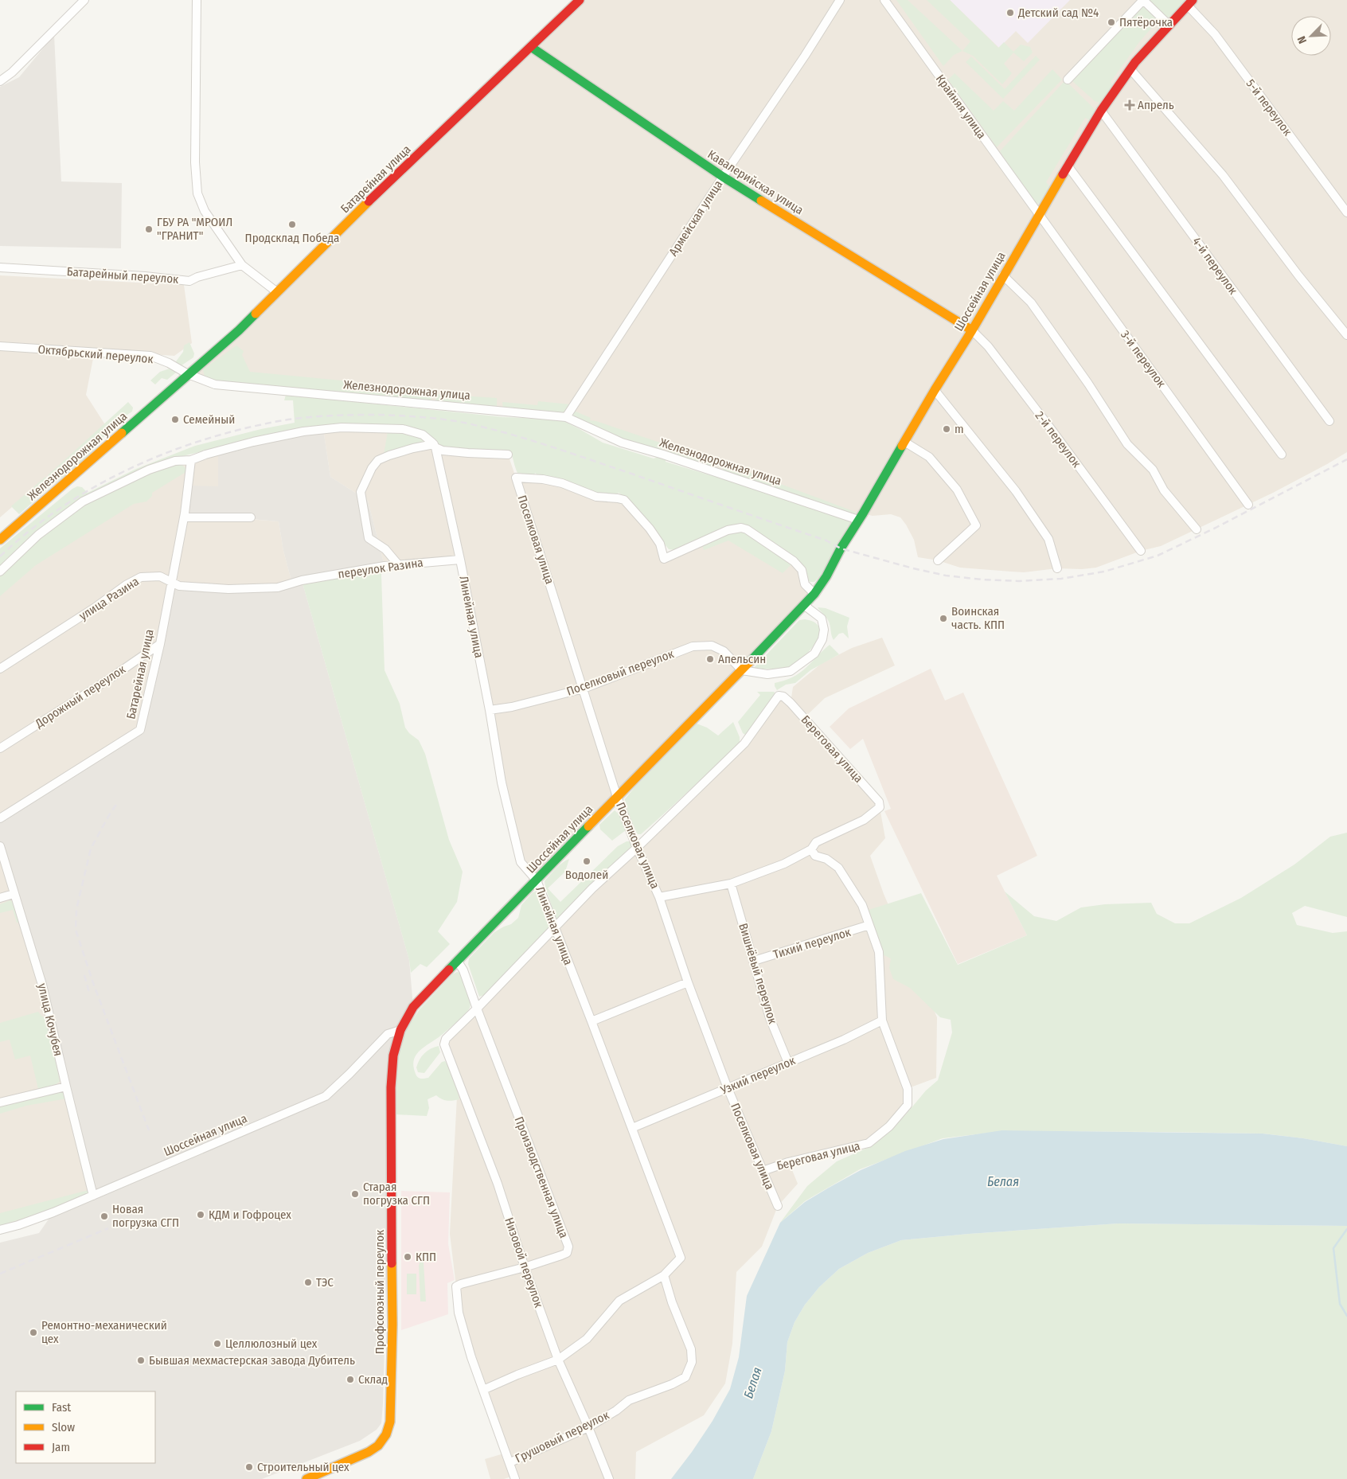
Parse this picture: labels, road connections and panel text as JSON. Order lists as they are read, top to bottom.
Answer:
{
  "streets": {
    "main road": [
      "Батарейная улица",
      "Кавалерийская улица",
      "Шоссейная улица",
      "Железнодорожная улица",
      "Профсоюзный переулок"
    ],
    "street": [
      "Крайняя улица",
      "5-й переулок",
      "Армейская улица",
      "4-й переулок",
      "Батарейный переулок",
      "Октябрьский переулок",
      "3-й переулок",
      "2-й переулок",
      "Поселковая улица",
      "переулок Разина",
      "улица Разина",
      "Линейная улица",
      "Поселковый переулок",
      "Дорожный переулок",
      "Береговая улица",
      "Тихий переулок",
      "Вишнёвый переулок",
      "улица Кочубея",
      "Узкий переулок",
      "Производственная улица",
      "Низовой переулок",
      "Грушовый переулок"
    ]
  },
  "crossings": [
    ["Крайняя улица", "Шоссейная улица"],
    ["Крайняя улица", "3-й переулок"],
    ["5-й переулок", "Шоссейная улица"],
    ["Батарейная улица", "Кавалерийская улица"],
    ["Батарейная улица", "Октябрьский переулок"],
    ["Батарейная улица", "Железнодорожная улица"],
    ["Батарейная улица", "улица Разина"],
    ["Батарейная улица", "Дорожный переулок"],
    ["Кавалерийская улица", "Армейская улица"],
    ["Кавалерийская улица", "Шоссейная улица"],
    ["Кавалерийская улица", "2-й переулок"],
    ["Армейская улица", "Железнодорожная улица"],
    ["4-й переулок", "Шоссейная улица"],
    ["Шоссейная улица", "3-й переулок"],
    ["Шоссейная улица", "Железнодорожная улица"],
    ["Шоссейная улица", "2-й переулок"],
    ["Шоссейная улица", "Поселковая улица"],
    ["Шоссейная улица", "Линейная улица"],
    ["Шоссейная улица", "Поселковый переулок"],
    ["Шоссейная улица", "улица Кочубея"],
    ["Шоссейная улица", "Производственная улица"],
    ["Шоссейная улица", "Профсоюзный переулок"],
    ["Октябрьский переулок", "Железнодорожная улица"],
    ["Поселковая улица", "Поселковый переулок"],
    ["Поселковая улица", "Береговая улица"],
    ["Поселковая улица", "Узкий переулок"],
    ["переулок Разина", "улица Разина"],
    ["переулок Разина", "Линейная улица"],
    ["Линейная улица", "Поселковый переулок"],
    ["Линейная улица", "Узкий переулок"],
    ["Линейная улица", "Грушовый переулок"],
    ["Береговая улица", "Тихий переулок"],
    ["Береговая улица", "Узкий переулок"],
    ["Тихий переулок", "Вишнёвый переулок"],
    ["Вишнёвый переулок", "Узкий переулок"],
    ["Производственная улица", "Низовой переулок"],
    ["Производственная улица", "Грушовый переулок"],
    ["Низовой переулок", "Грушовый переулок"]
  ],
  "water": ["Белая"],
  "places": {
    "other": [
      "Детский сад №4",
      "Пятёрочка",
      "Продсклад Победа",
      "ГБУ РА \"МРОИЛ \"ГРАНИТ\"",
      "Семейный",
      "m",
      "Воинская часть. КПП",
      "Апельсин",
      "Водолей",
      "Старая погрузка СГП",
      "КДМ и Гофроцех",
      "Новая погрузка СГП",
      "КПП",
      "ТЭС",
      "Ремонтно-механический цех",
      "Целлюлозный цех",
      "Бывшая мехмастерская завода Дубитель",
      "Склад",
      "Строительный цех"
    ],
    "health": ["Апрель"]
  },
  "legend": ["Fast", "Slow", "Jam"],
  "north": "bottom left"
}
